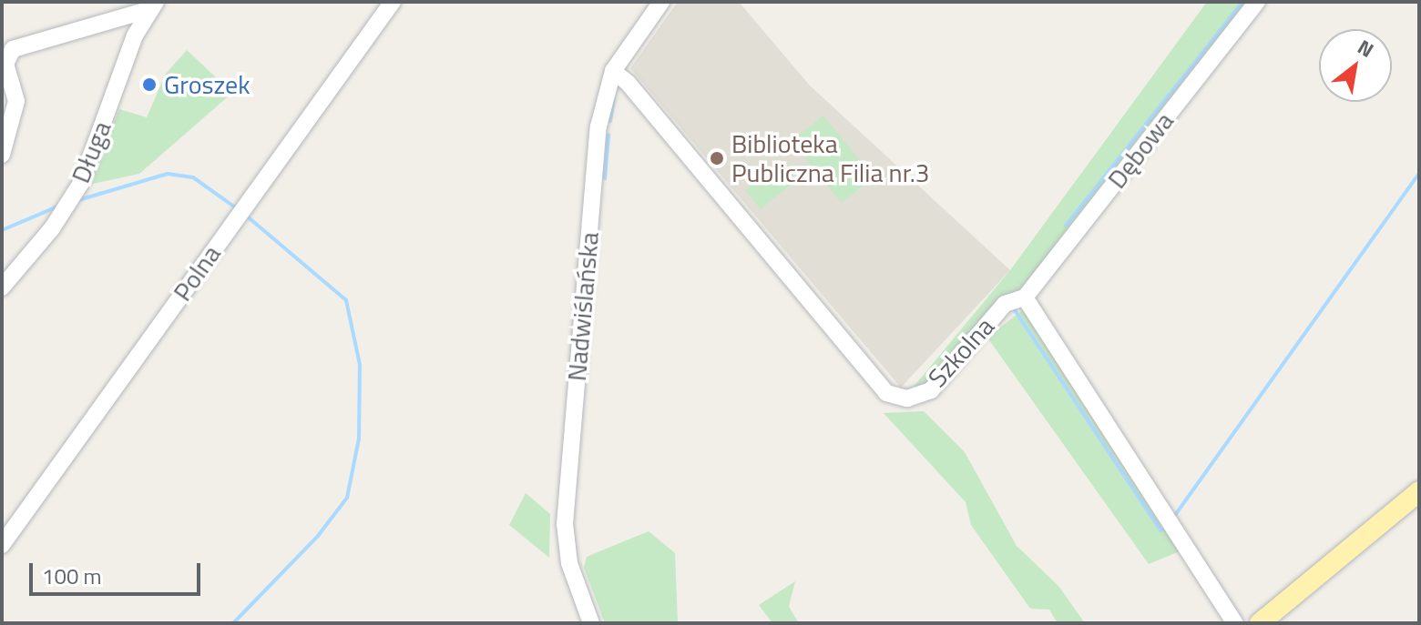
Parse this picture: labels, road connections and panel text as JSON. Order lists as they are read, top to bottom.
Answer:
{
  "streets": {
    "street": [
      "Dębowa",
      "Długa",
      "Polna",
      "Nadwiślańska",
      "Szkolna"
    ]
  },
  "crossings": [
    ["Dębowa", "Szkolna"],
    ["Nadwiślańska", "Szkolna"]
  ],
  "places": ["Groszek", "Biblioteka Publiczna Filia nr.3"],
  "scale_bar": "100 m",
  "north": "top right"
}
